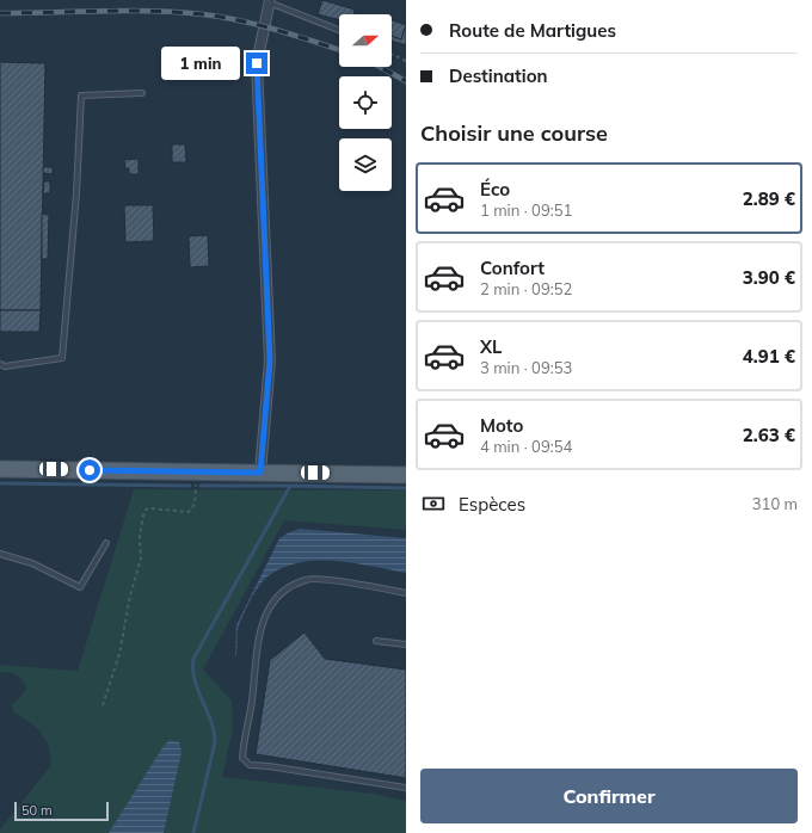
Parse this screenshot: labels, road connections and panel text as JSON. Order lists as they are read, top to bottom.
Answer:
{
  "scale_bar": "50 m",
  "north": "right",
  "page": {
    "banner": ["Route de Martigues", "Destination"],
    "bubble": "1 min",
    "heading": "Choisir une course",
    "list": [
      {
        "name": "Éco",
        "note": "1 min · 09:51",
        "value": "2.89 €"
      },
      {
        "name": "Confort",
        "note": "2 min · 09:52",
        "value": "3.90 €"
      },
      {
        "name": "XL",
        "note": "3 min · 09:53",
        "value": "4.91 €"
      },
      {
        "name": "Moto",
        "note": "4 min · 09:54",
        "value": "2.63 €"
      }
    ],
    "pay": ["Espèces", "310 m"],
    "buttons": "Confirmer",
    "scale": "50 m"
  }
}
